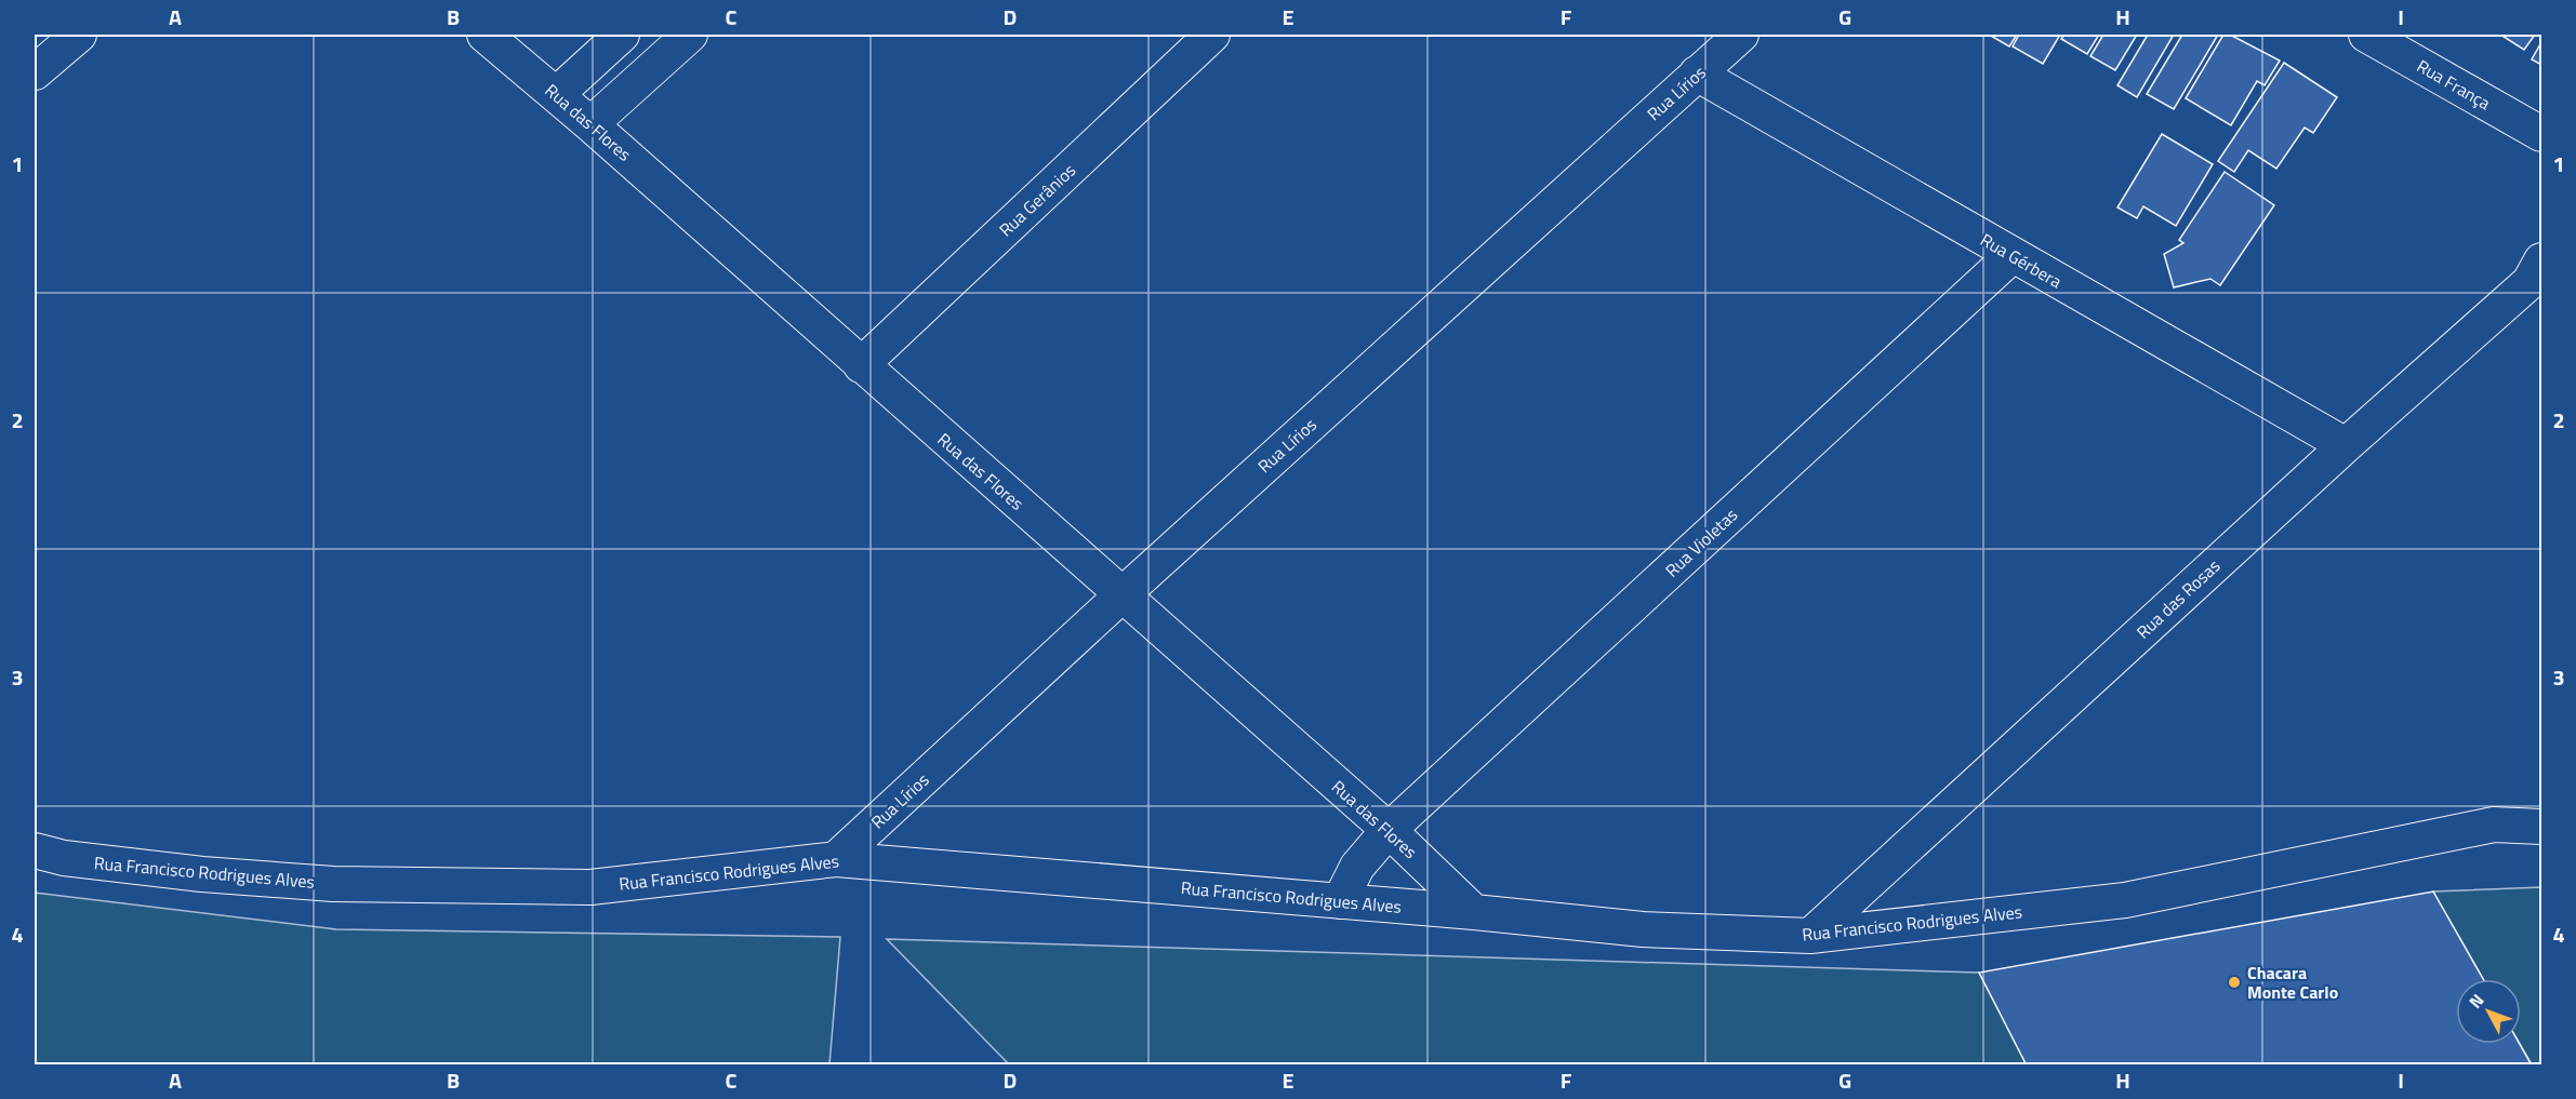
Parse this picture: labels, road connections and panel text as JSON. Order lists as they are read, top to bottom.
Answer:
{
  "streets": {
    "street": [
      "Rua França",
      "Rua Lírios",
      "Rua das Flores",
      "Rua Gerânios",
      "Rua Gérbera",
      "Rua Violetas",
      "Rua das Rosas",
      "Rua Francisco Rodrigues Alves"
    ]
  },
  "crossings": [
    ["Rua Lírios", "Rua das Flores"],
    ["Rua Lírios", "Rua Gérbera"],
    ["Rua Lírios", "Rua Francisco Rodrigues Alves"],
    ["Rua das Flores", "Rua Gerânios"],
    ["Rua das Flores", "Rua Violetas"],
    ["Rua das Flores", "Rua Francisco Rodrigues Alves"],
    ["Rua Gérbera", "Rua Violetas"],
    ["Rua Gérbera", "Rua das Rosas"],
    ["Rua Violetas", "Rua Francisco Rodrigues Alves"],
    ["Rua das Rosas", "Rua Francisco Rodrigues Alves"]
  ],
  "places": ["Chacara Monte Carlo"],
  "north": "top left",
  "grid": {
    "columns": [
      "A",
      "B",
      "C",
      "D",
      "E",
      "F",
      "G",
      "H",
      "I"
    ],
    "rows": [
      "1",
      "2",
      "3",
      "4"
    ]
  }
}
